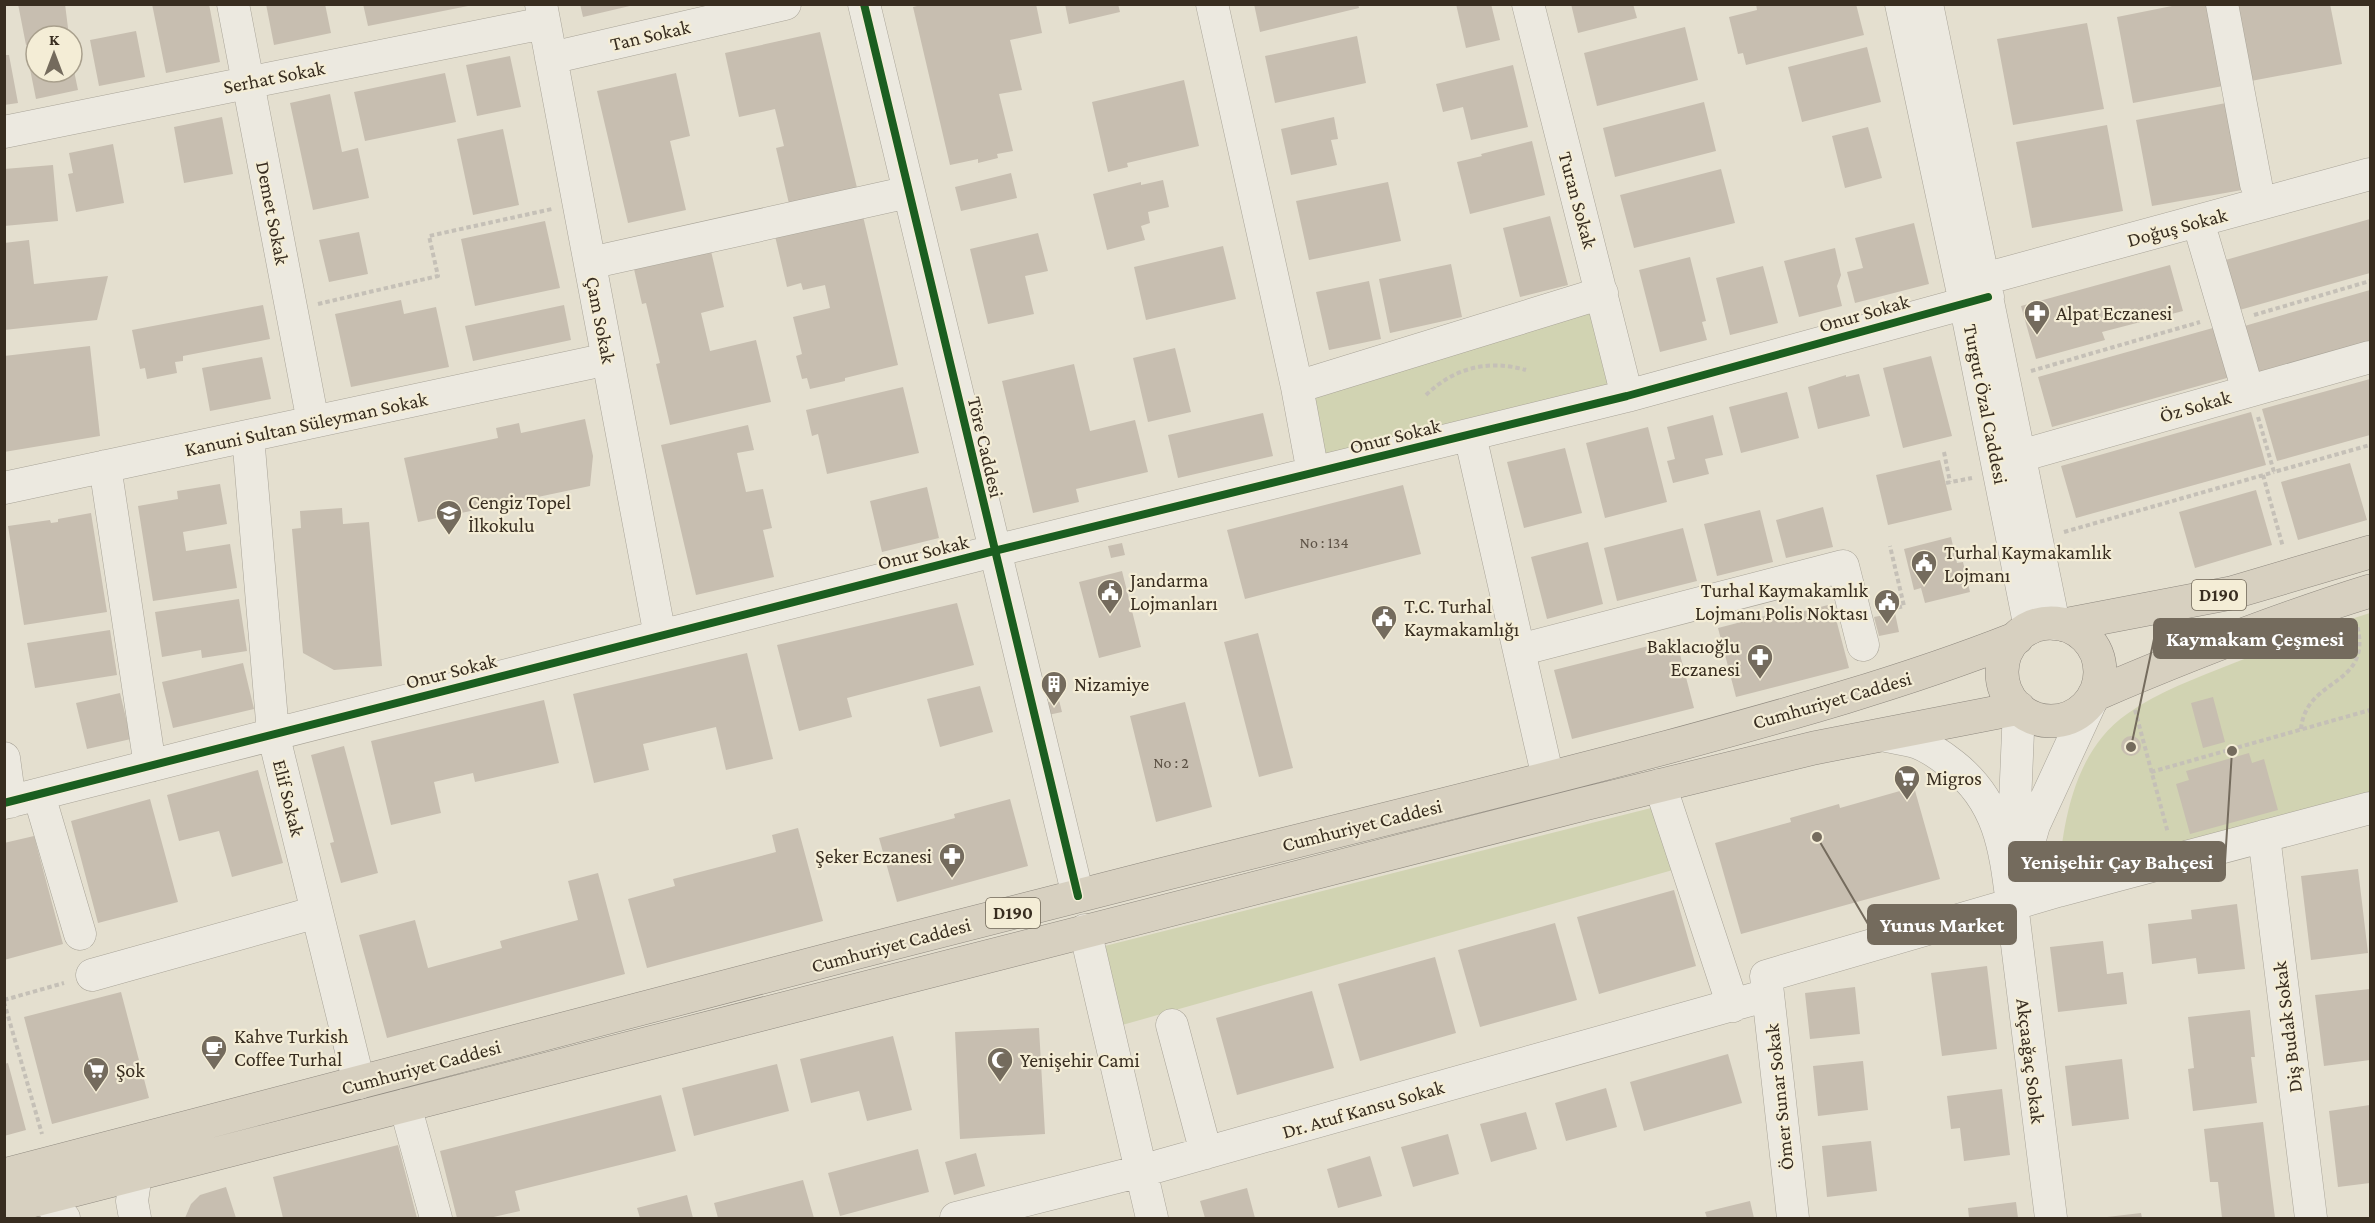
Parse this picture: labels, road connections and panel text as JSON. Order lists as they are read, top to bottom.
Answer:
{
  "streets": {
    "highway": ["D190", "Cumhuriyet Caddesi"],
    "street": [
      "Tan Sokak",
      "Serhat Sokak",
      "Turan Sokak",
      "Demet Sokak",
      "Doğuş Sokak",
      "Onur Sokak",
      "Çam Sokak",
      "Turgut Özal Caddesi",
      "Öz Sokak",
      "Kanuni Sultan Süleyman Sokak",
      "Töre Caddesi",
      "Elif Sokak",
      "Diş Budak Sokak",
      "Akçaağaç Sokak",
      "Ömer Sunar Sokak",
      "Dr. Atuf Kansu Sokak"
    ]
  },
  "crossings": [
    ["Tan Sokak", "Çam Sokak"],
    ["Serhat Sokak", "Demet Sokak"],
    ["Serhat Sokak", "Çam Sokak"],
    ["Turan Sokak", "Onur Sokak"],
    ["Demet Sokak", "Kanuni Sultan Süleyman Sokak"],
    ["Doğuş Sokak", "Onur Sokak"],
    ["Doğuş Sokak", "Turgut Özal Caddesi"],
    ["Onur Sokak", "Çam Sokak"],
    ["Onur Sokak", "Turgut Özal Caddesi"],
    ["Onur Sokak", "Töre Caddesi"],
    ["Onur Sokak", "Elif Sokak"],
    ["Çam Sokak", "Kanuni Sultan Süleyman Sokak"],
    ["Turgut Özal Caddesi", "Öz Sokak"],
    ["Turgut Özal Caddesi", "D190"],
    ["Turgut Özal Caddesi", "Cumhuriyet Caddesi"],
    ["Kanuni Sultan Süleyman Sokak", "Elif Sokak"],
    ["Töre Caddesi", "Cumhuriyet Caddesi"],
    ["D190", "Cumhuriyet Caddesi"],
    ["Cumhuriyet Caddesi", "Elif Sokak"],
    ["Diş Budak Sokak", "Dr. Atuf Kansu Sokak"],
    ["Akçaağaç Sokak", "Dr. Atuf Kansu Sokak"],
    ["Ömer Sunar Sokak", "Dr. Atuf Kansu Sokak"]
  ],
  "places": {
    "pharmacy": ["Alpat Eczanesi", "Baklacıoğlu Eczanesi", "Şeker Eczanesi"],
    "school or university": ["Cengiz Topel İlkokulu"],
    "public building": [
      "Turhal Kaymakamlık Lojmanı",
      "Jandarma Lojmanları",
      "Turhal Kaymakamlık Lojmanı Polis Noktası",
      "T.C. Turhal Kaymakamlığı"
    ],
    "building": ["Nizamiye"],
    "other": ["Kaymakam Çeşmesi", "Yenişehir Çay Bahçesi", "Yunus Market"],
    "supermarket": ["Migros", "Şok"],
    "cafe": ["Kahve Turkish Coffee Turhal"],
    "mosque": ["Yenişehir Cami"]
  },
  "house_numbers": ["No : 134", "No : 2"],
  "north": "top"
}
